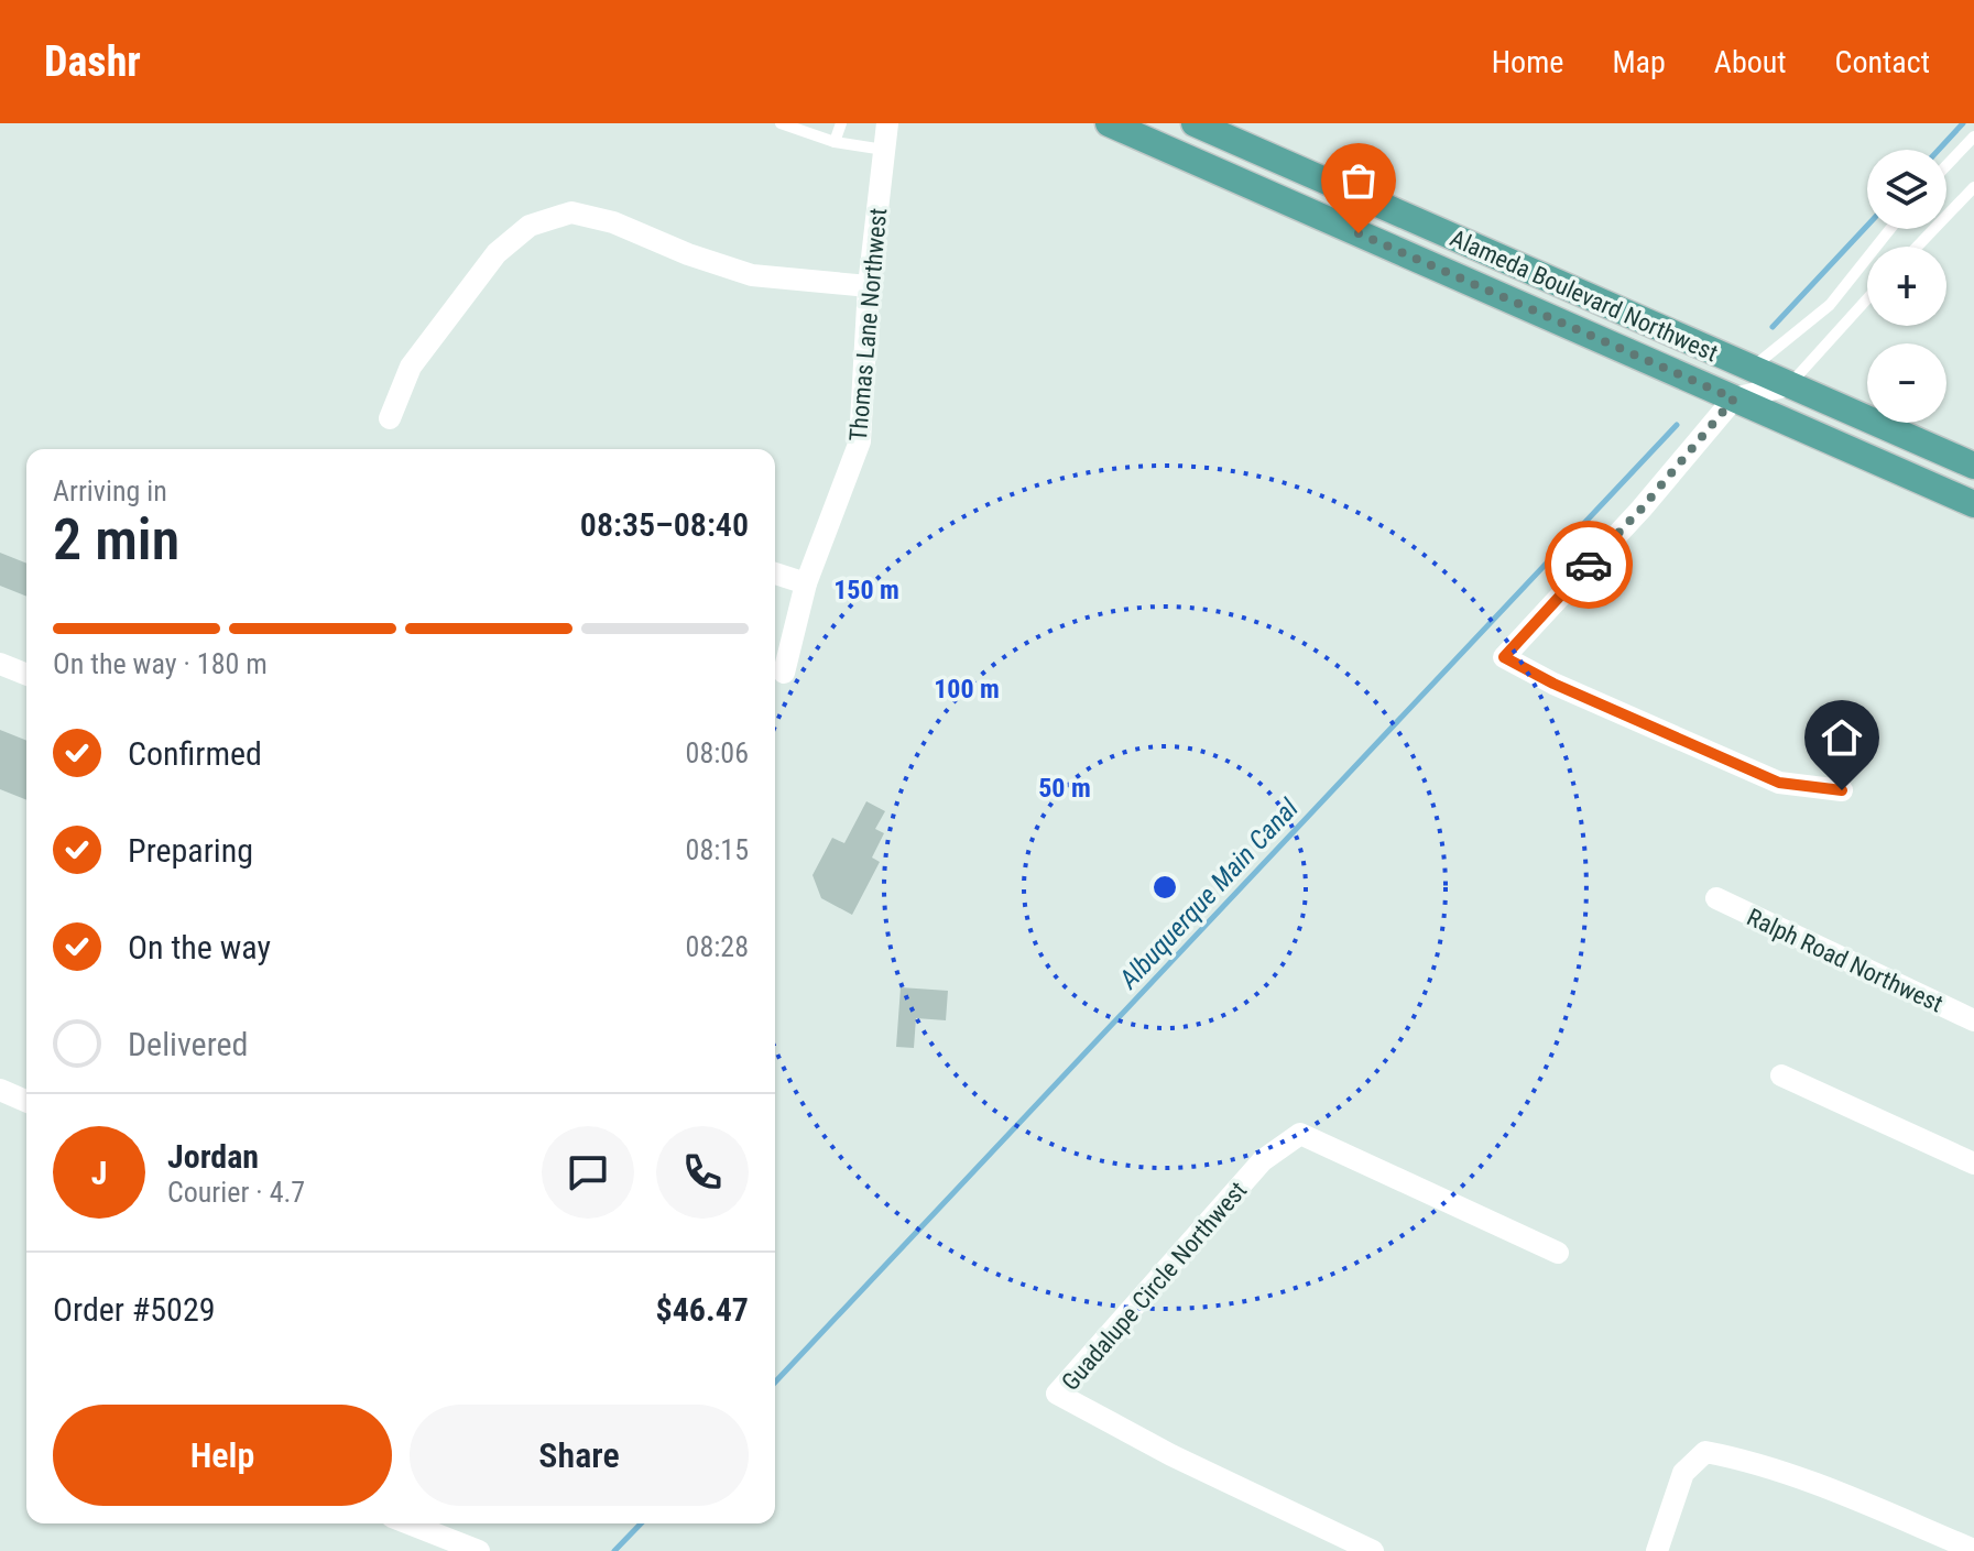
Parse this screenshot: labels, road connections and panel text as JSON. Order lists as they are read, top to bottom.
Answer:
{
  "streets": {
    "main road": ["Alameda Boulevard Northwest"],
    "street": ["Thomas Lane Northwest", "Ralph Road Northwest", "Guadalupe Circle Northwest"]
  },
  "water": ["Albuquerque Main Canal"],
  "page": {
    "header": "Dashr",
    "nav": [
      "Home",
      "Map",
      "About",
      "Contact"
    ],
    "map_buttons": ["+", "−"],
    "heading": ["2 min", "Arriving in", "08:35–08:40"],
    "panel": [
      "Jordan",
      "Courier · 4.7",
      "Order #5029",
      "$46.47"
    ],
    "bar": "On the way · 180 m",
    "list": [
      ["Confirmed", "08:06"],
      ["Preparing", "08:15"],
      ["On the way", "08:28"],
      "Delivered"
    ],
    "round": "J",
    "buttons": ["Help", "Share"]
  },
  "rings": ["150 m", "100 m", "50 m"]
}
